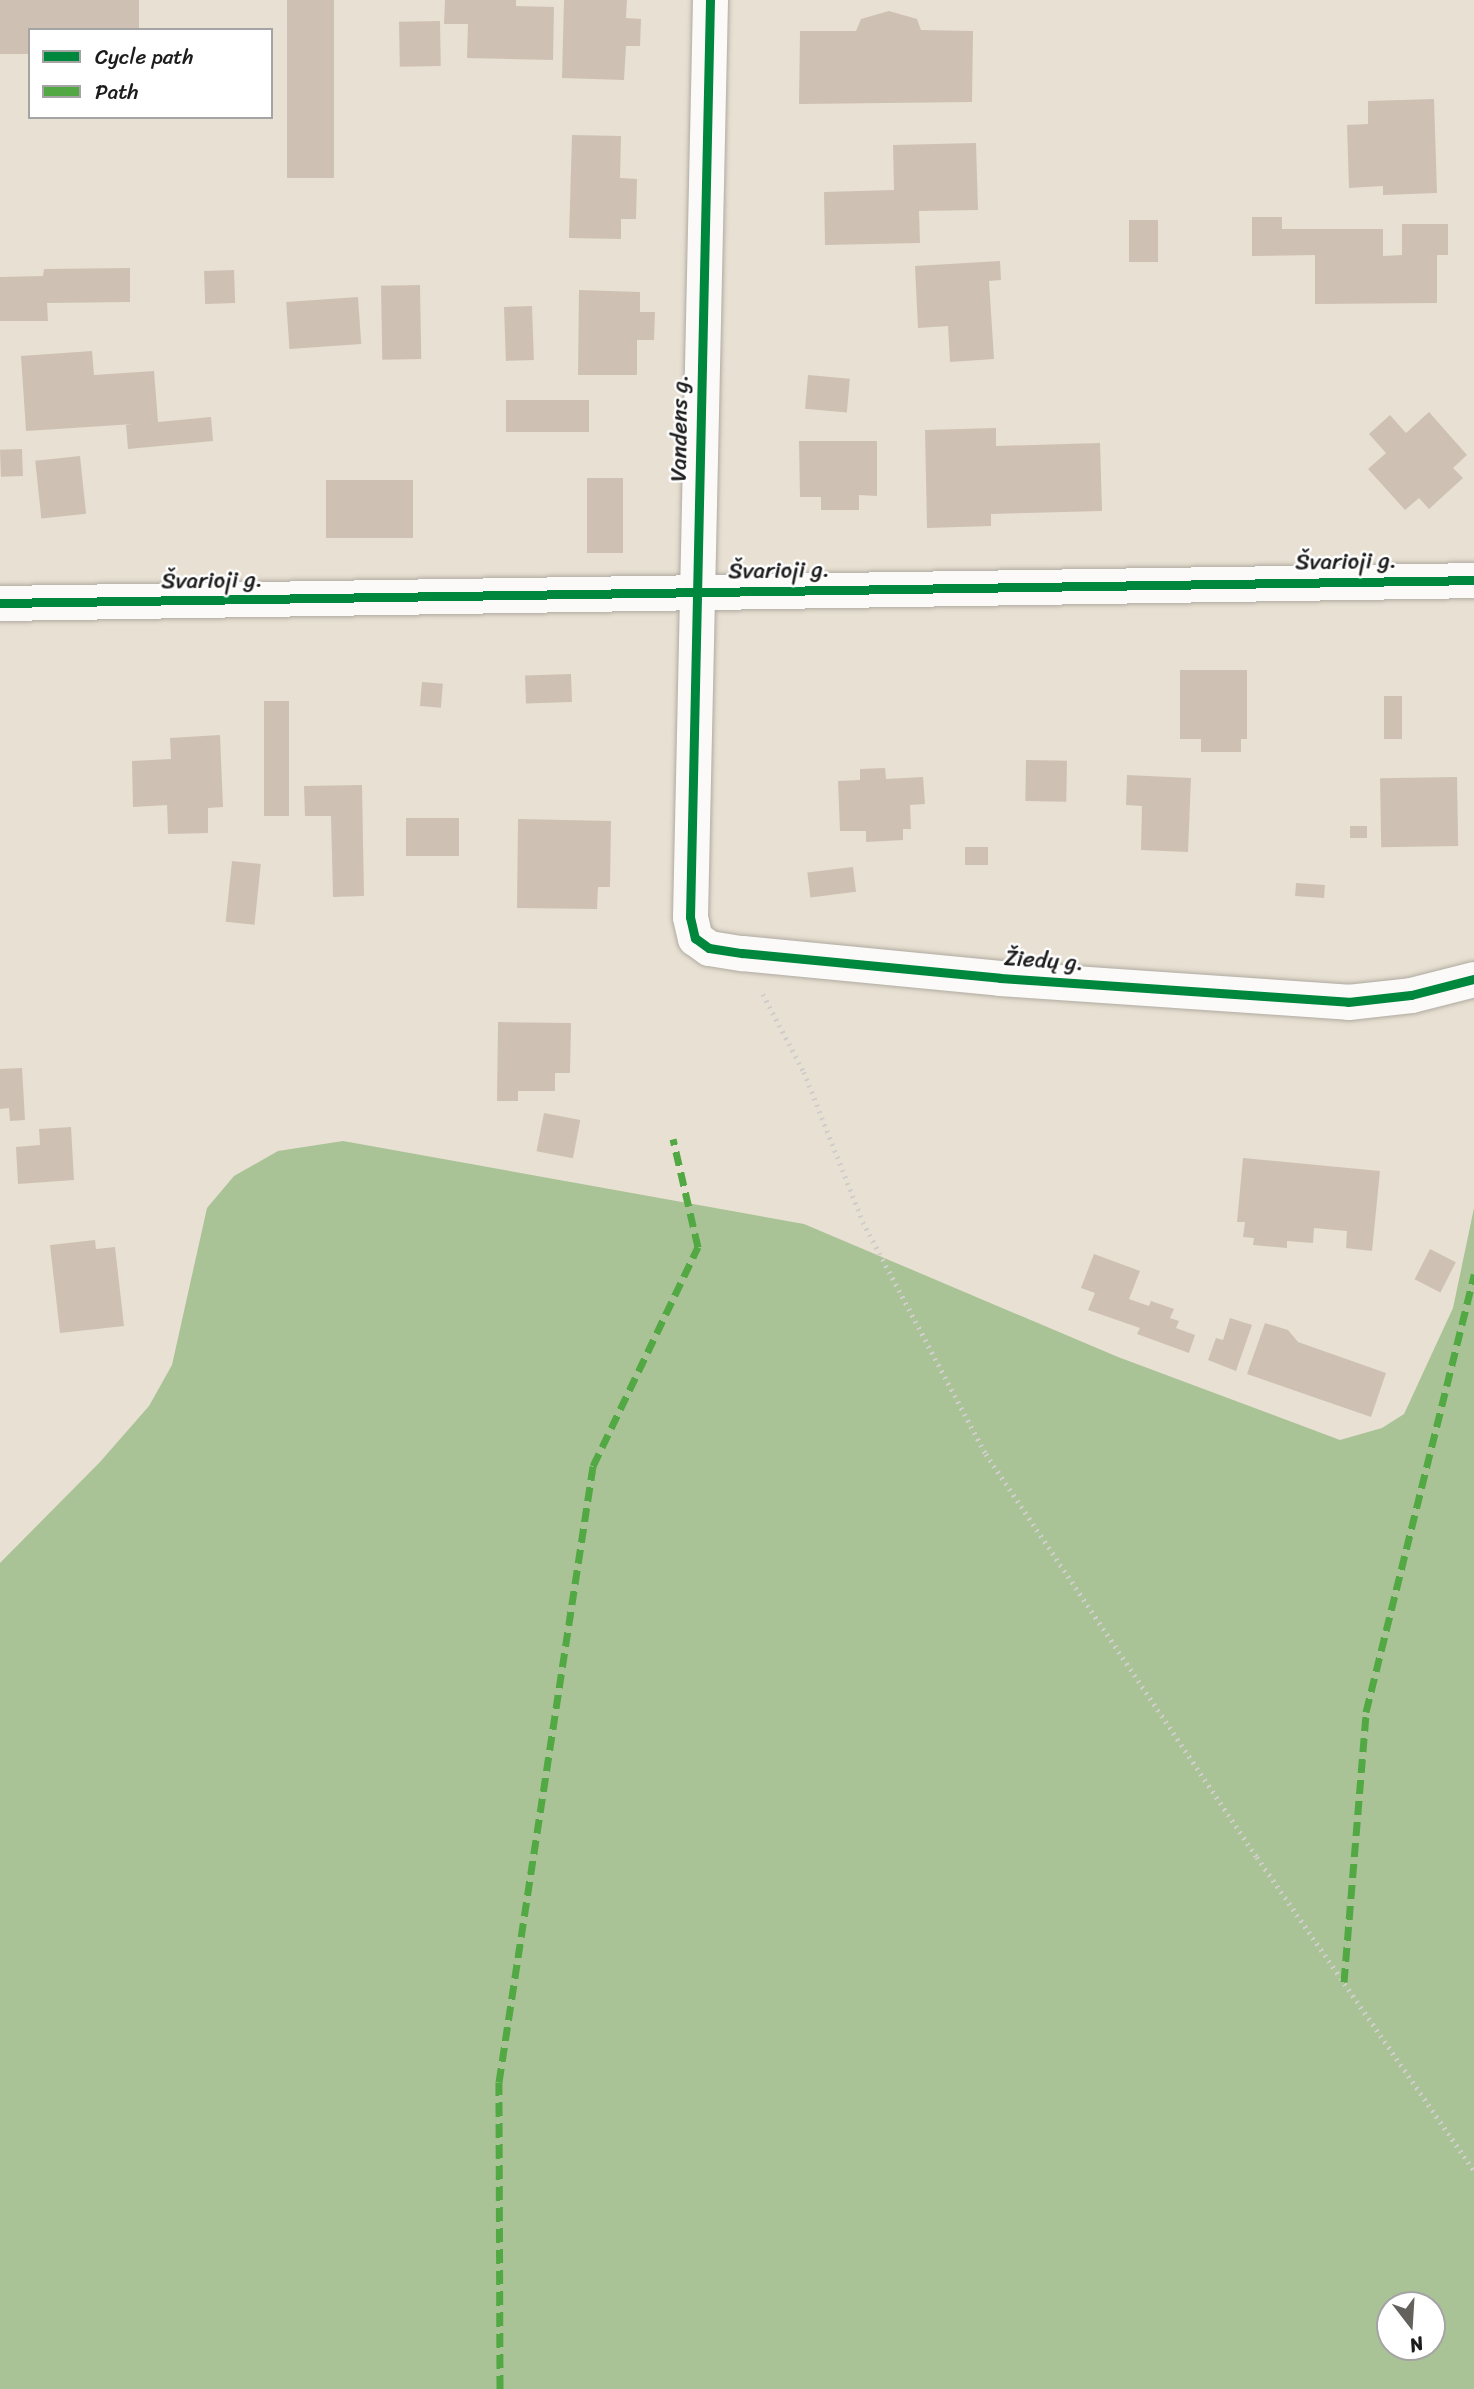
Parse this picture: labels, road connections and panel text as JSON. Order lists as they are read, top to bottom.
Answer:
{
  "streets": {
    "street": ["Vandens g.", "Švarioji g.", "Žiedų g."]
  },
  "crossings": [
    ["Vandens g.", "Švarioji g."],
    ["Vandens g.", "Žiedų g."]
  ],
  "legend": ["Cycle path", "Path"],
  "north": "bottom"
}
